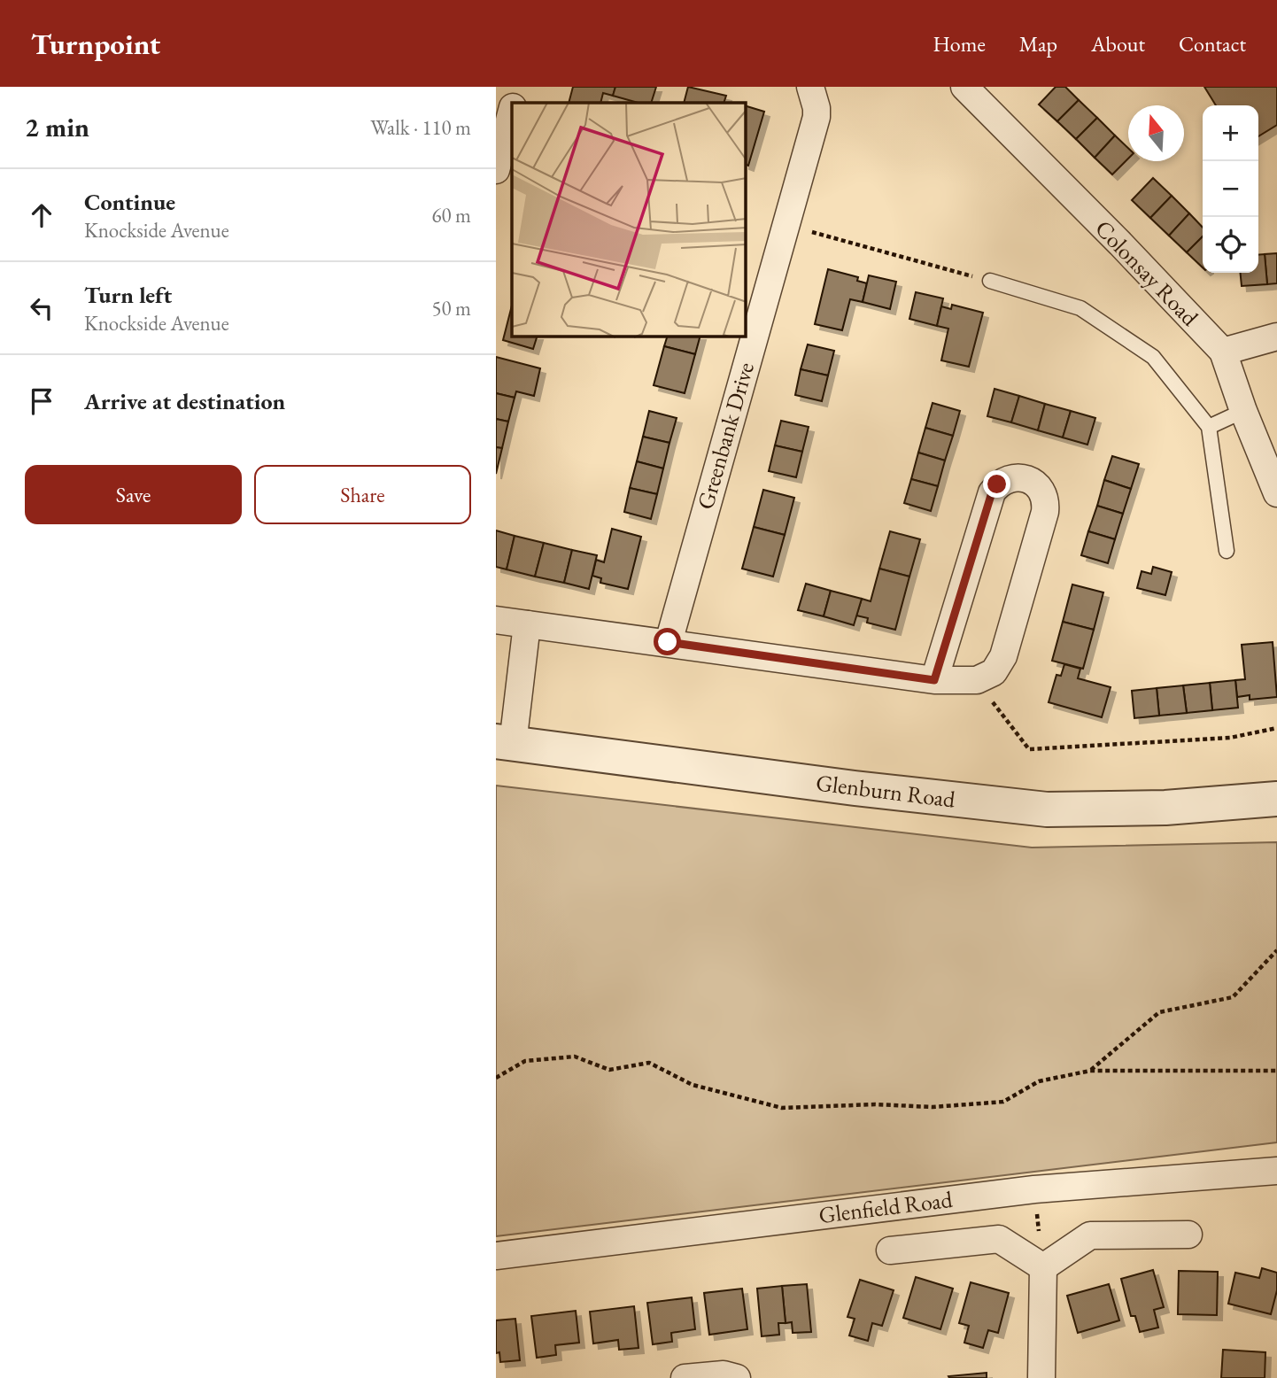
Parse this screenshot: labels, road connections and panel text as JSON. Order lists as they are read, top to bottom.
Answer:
{
  "streets": {
    "street": [
      "Colonsay Road",
      "Greenbank Drive",
      "Glenburn Road",
      "Glenfield Road"
    ]
  },
  "north": "top",
  "page": {
    "header": "Turnpoint",
    "nav": [
      "Home",
      "Map",
      "About",
      "Contact"
    ],
    "heading": ["2 min", "Walk · 110 m"],
    "map_buttons": ["+", "−"],
    "list": [
      ["Continue", "Knockside Avenue", "60 m"],
      ["Turn left", "Knockside Avenue", "50 m"],
      "Arrive at destination"
    ],
    "buttons": ["Save", "Share"]
  }
}
